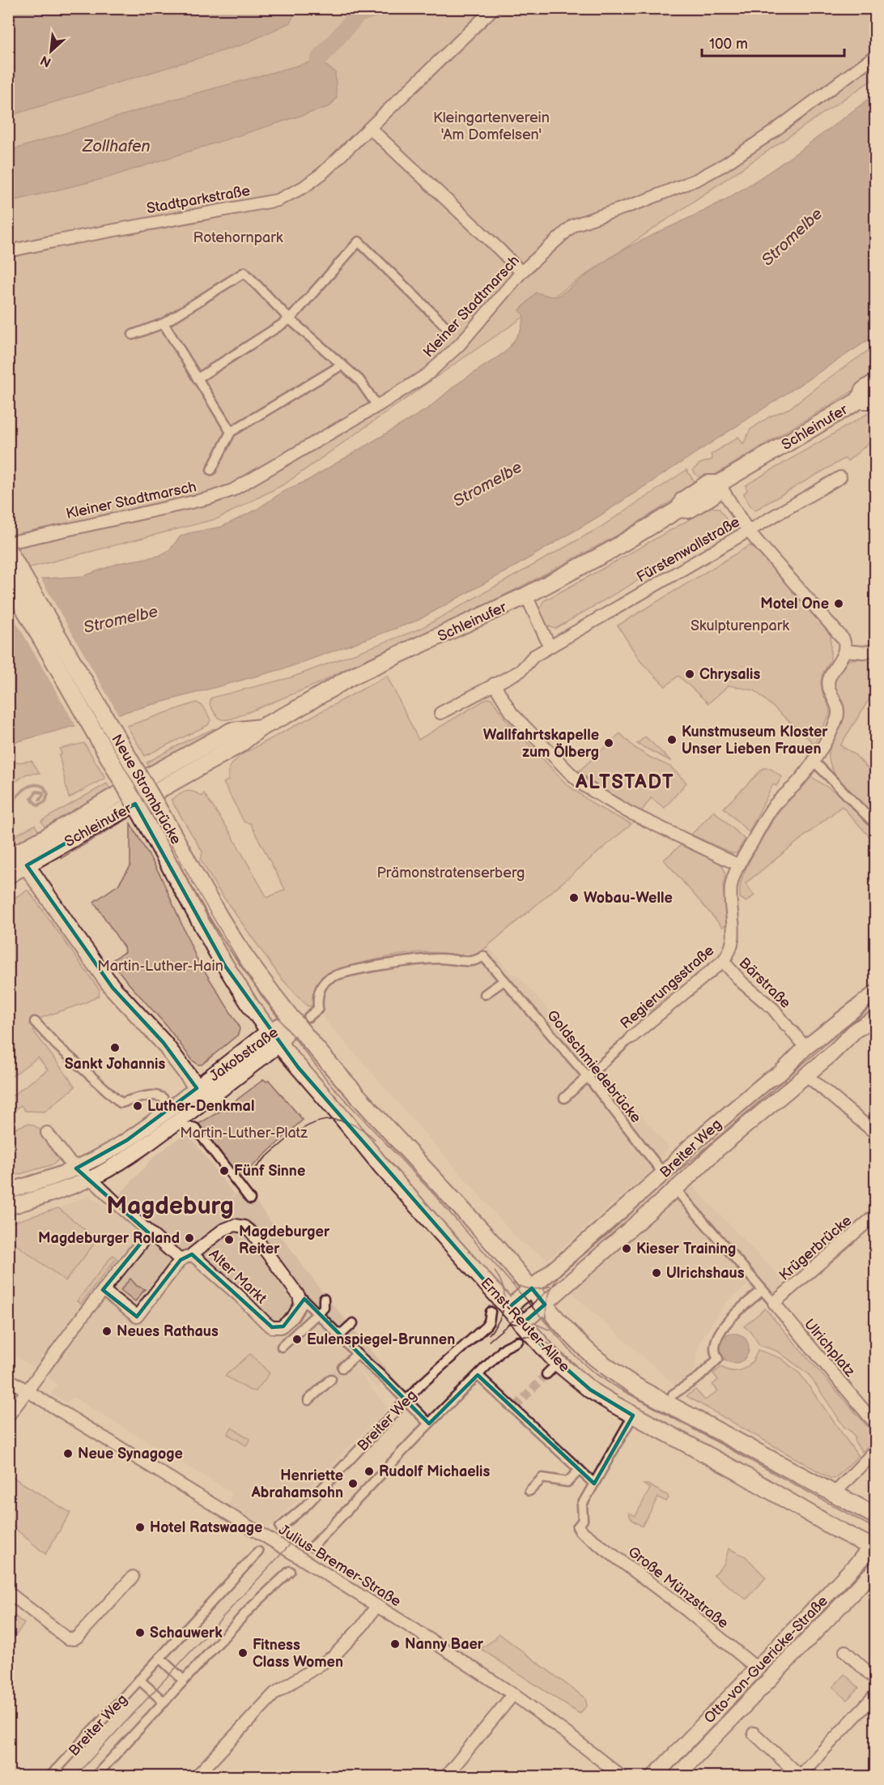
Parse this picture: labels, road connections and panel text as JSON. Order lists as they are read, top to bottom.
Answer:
{
  "streets": {
    "main road": [
      "Schleinufer",
      "Neue Strombrücke",
      "Jakobstraße",
      "Ernst-Reuter-Allee"
    ],
    "street": [
      "Stadtparkstraße",
      "Kleiner Stadtmarsch",
      "Fürstenwallstraße",
      "Bärstraße",
      "Regierungsstraße",
      "Goldschmiedebrücke",
      "Breiter Weg",
      "Krügerbrücke",
      "Alter Markt",
      "Ulrichplatz",
      "Julius-Bremer-Straße",
      "Große Münzstraße",
      "Otto-von-Guericke-Straße"
    ]
  },
  "crossings": [
    ["Neue Strombrücke", "Jakobstraße"],
    ["Neue Strombrücke", "Goldschmiedebrücke"],
    ["Neue Strombrücke", "Ernst-Reuter-Allee"],
    ["Bärstraße", "Regierungsstraße"],
    ["Bärstraße", "Breiter Weg"],
    ["Regierungsstraße", "Goldschmiedebrücke"],
    ["Jakobstraße", "Goldschmiedebrücke"],
    ["Jakobstraße", "Ernst-Reuter-Allee"],
    ["Goldschmiedebrücke", "Ernst-Reuter-Allee"],
    ["Breiter Weg", "Alter Markt"],
    ["Breiter Weg", "Ernst-Reuter-Allee"],
    ["Krügerbrücke", "Ulrichplatz"],
    ["Ernst-Reuter-Allee", "Otto-von-Guericke-Straße"],
    ["Große Münzstraße", "Otto-von-Guericke-Straße"]
  ],
  "districts": ["ALTSTADT", "Magdeburg"],
  "water": ["Zollhafen", "Stromelbe"],
  "parks": [
    "Kleingartenverein 'Am Domfelsen'",
    "Rotehornpark",
    "Skulpturenpark",
    "Prämonstratenserberg",
    "Martin-Luther-Hain",
    "Martin-Luther-Platz"
  ],
  "places": [
    "Motel One",
    "Chrysalis",
    "Kunstmuseum Kloster Unser Lieben Frauen",
    "Wallfahrtskapelle zum Ölberg",
    "Wobau-Welle",
    "Sankt Johannis",
    "Luther-Denkmal",
    "Fünf Sinne",
    "Magdeburger Roland",
    "Magdeburger Reiter",
    "Kieser Training",
    "Ulrichshaus",
    "Neues Rathaus",
    "Eulenspiegel-Brunnen",
    "Neue Synagoge",
    "Rudolf Michaelis",
    "Henriette Abrahamsohn",
    "Hotel Ratswaage",
    "Schauwerk",
    "Nanny Baer",
    "Fitness Class Women"
  ],
  "scale_bar": "100 m",
  "north": "bottom left"
}
